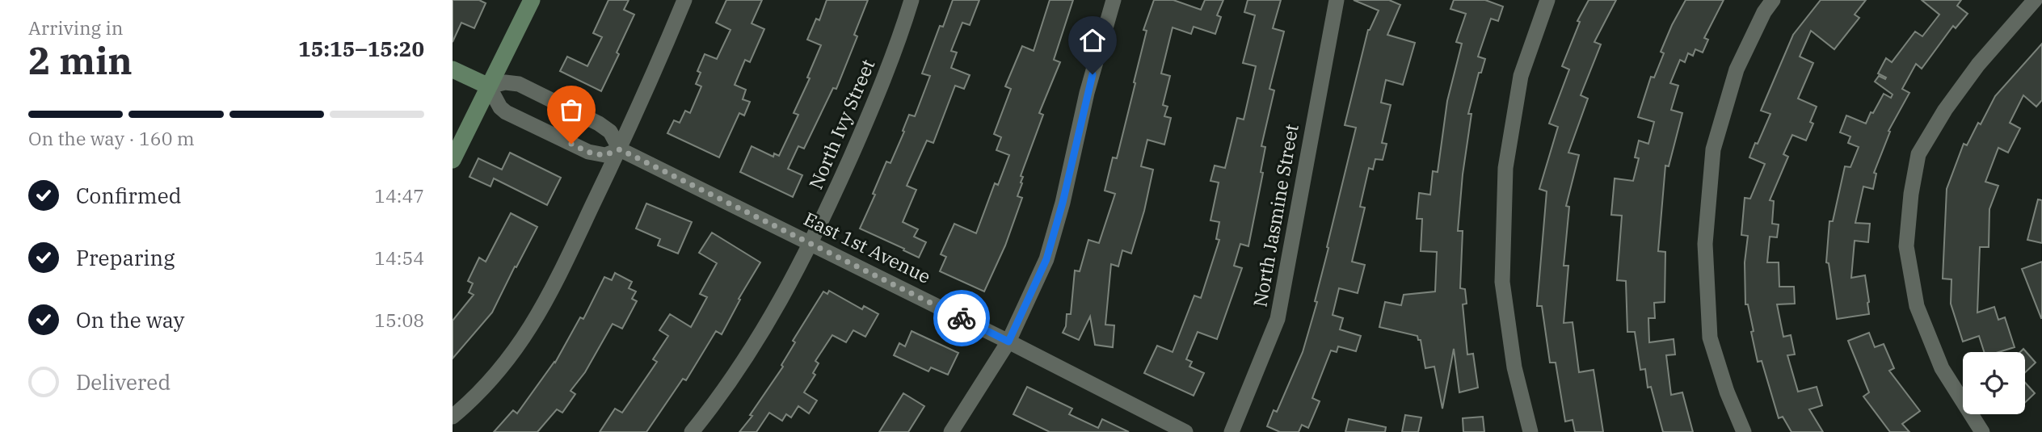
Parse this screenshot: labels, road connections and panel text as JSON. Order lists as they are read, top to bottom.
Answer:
{
  "streets": {
    "street": ["North Ivy Street", "North Jasmine Street", "East 1st Avenue"]
  },
  "crossings": [
    ["North Ivy Street", "East 1st Avenue"]
  ],
  "page": {
    "heading": ["2 min", "Arriving in", "15:15–15:20"],
    "bar": "On the way · 160 m",
    "list": [
      ["Confirmed", "14:47"],
      ["Preparing", "14:54"],
      ["On the way", "15:08"],
      "Delivered"
    ]
  }
}
